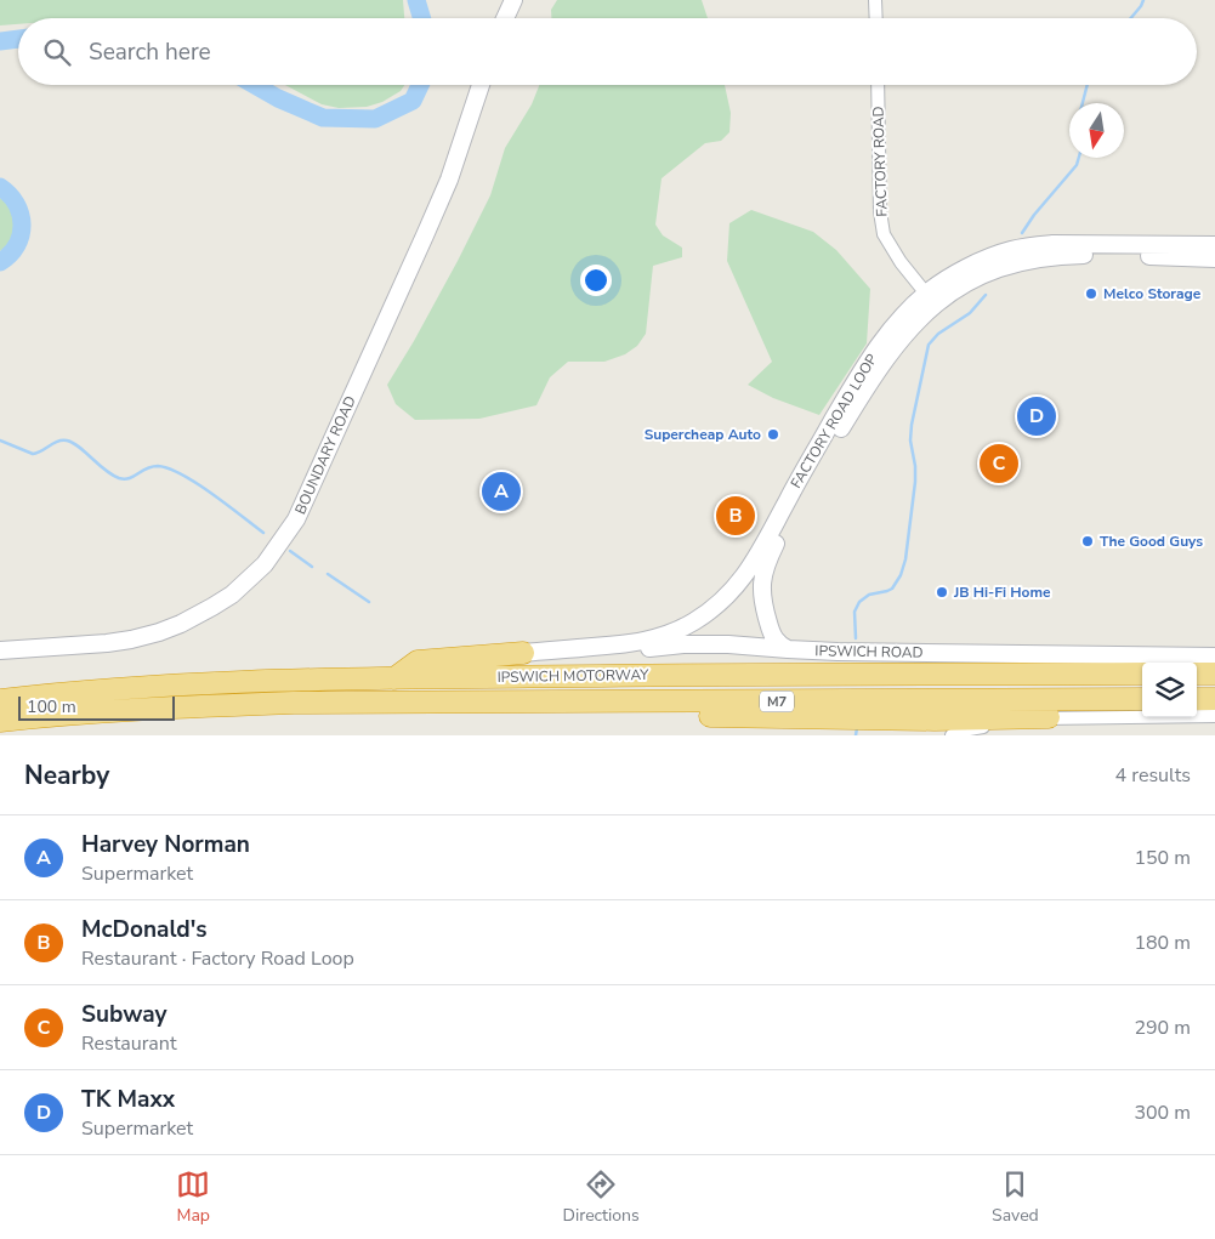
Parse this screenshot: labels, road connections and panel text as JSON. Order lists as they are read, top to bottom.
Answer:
{
  "streets": {
    "highway": ["IPSWICH MOTORWAY", "M7"],
    "main road": ["FACTORY ROAD LOOP", "BOUNDARY ROAD", "IPSWICH ROAD"],
    "street": ["FACTORY ROAD"]
  },
  "crossings": [
    ["FACTORY ROAD", "FACTORY ROAD LOOP"],
    ["FACTORY ROAD LOOP", "IPSWICH ROAD"]
  ],
  "places": [
    "Melco Storage",
    "Supercheap Auto",
    "The Good Guys",
    "JB Hi-Fi Home"
  ],
  "scale_bar": "100 m",
  "north": "bottom",
  "page": {
    "search": "Search here",
    "pins": [
      "D",
      "C",
      "A",
      "B"
    ],
    "scale": "100 m",
    "heading": ["Nearby", "4 results"],
    "list": [
      {
        "mark": "A",
        "name": "Harvey Norman",
        "note": "Supermarket",
        "value": "150 m"
      },
      {
        "mark": "B",
        "name": "McDonald's",
        "note": "Restaurant · Factory Road Loop",
        "value": "180 m"
      },
      {
        "mark": "C",
        "name": "Subway",
        "note": "Restaurant",
        "value": "290 m"
      },
      {
        "mark": "D",
        "name": "TK Maxx",
        "note": "Supermarket",
        "value": "300 m"
      }
    ],
    "nav": ["Map", "Directions", "Saved"]
  }
}
